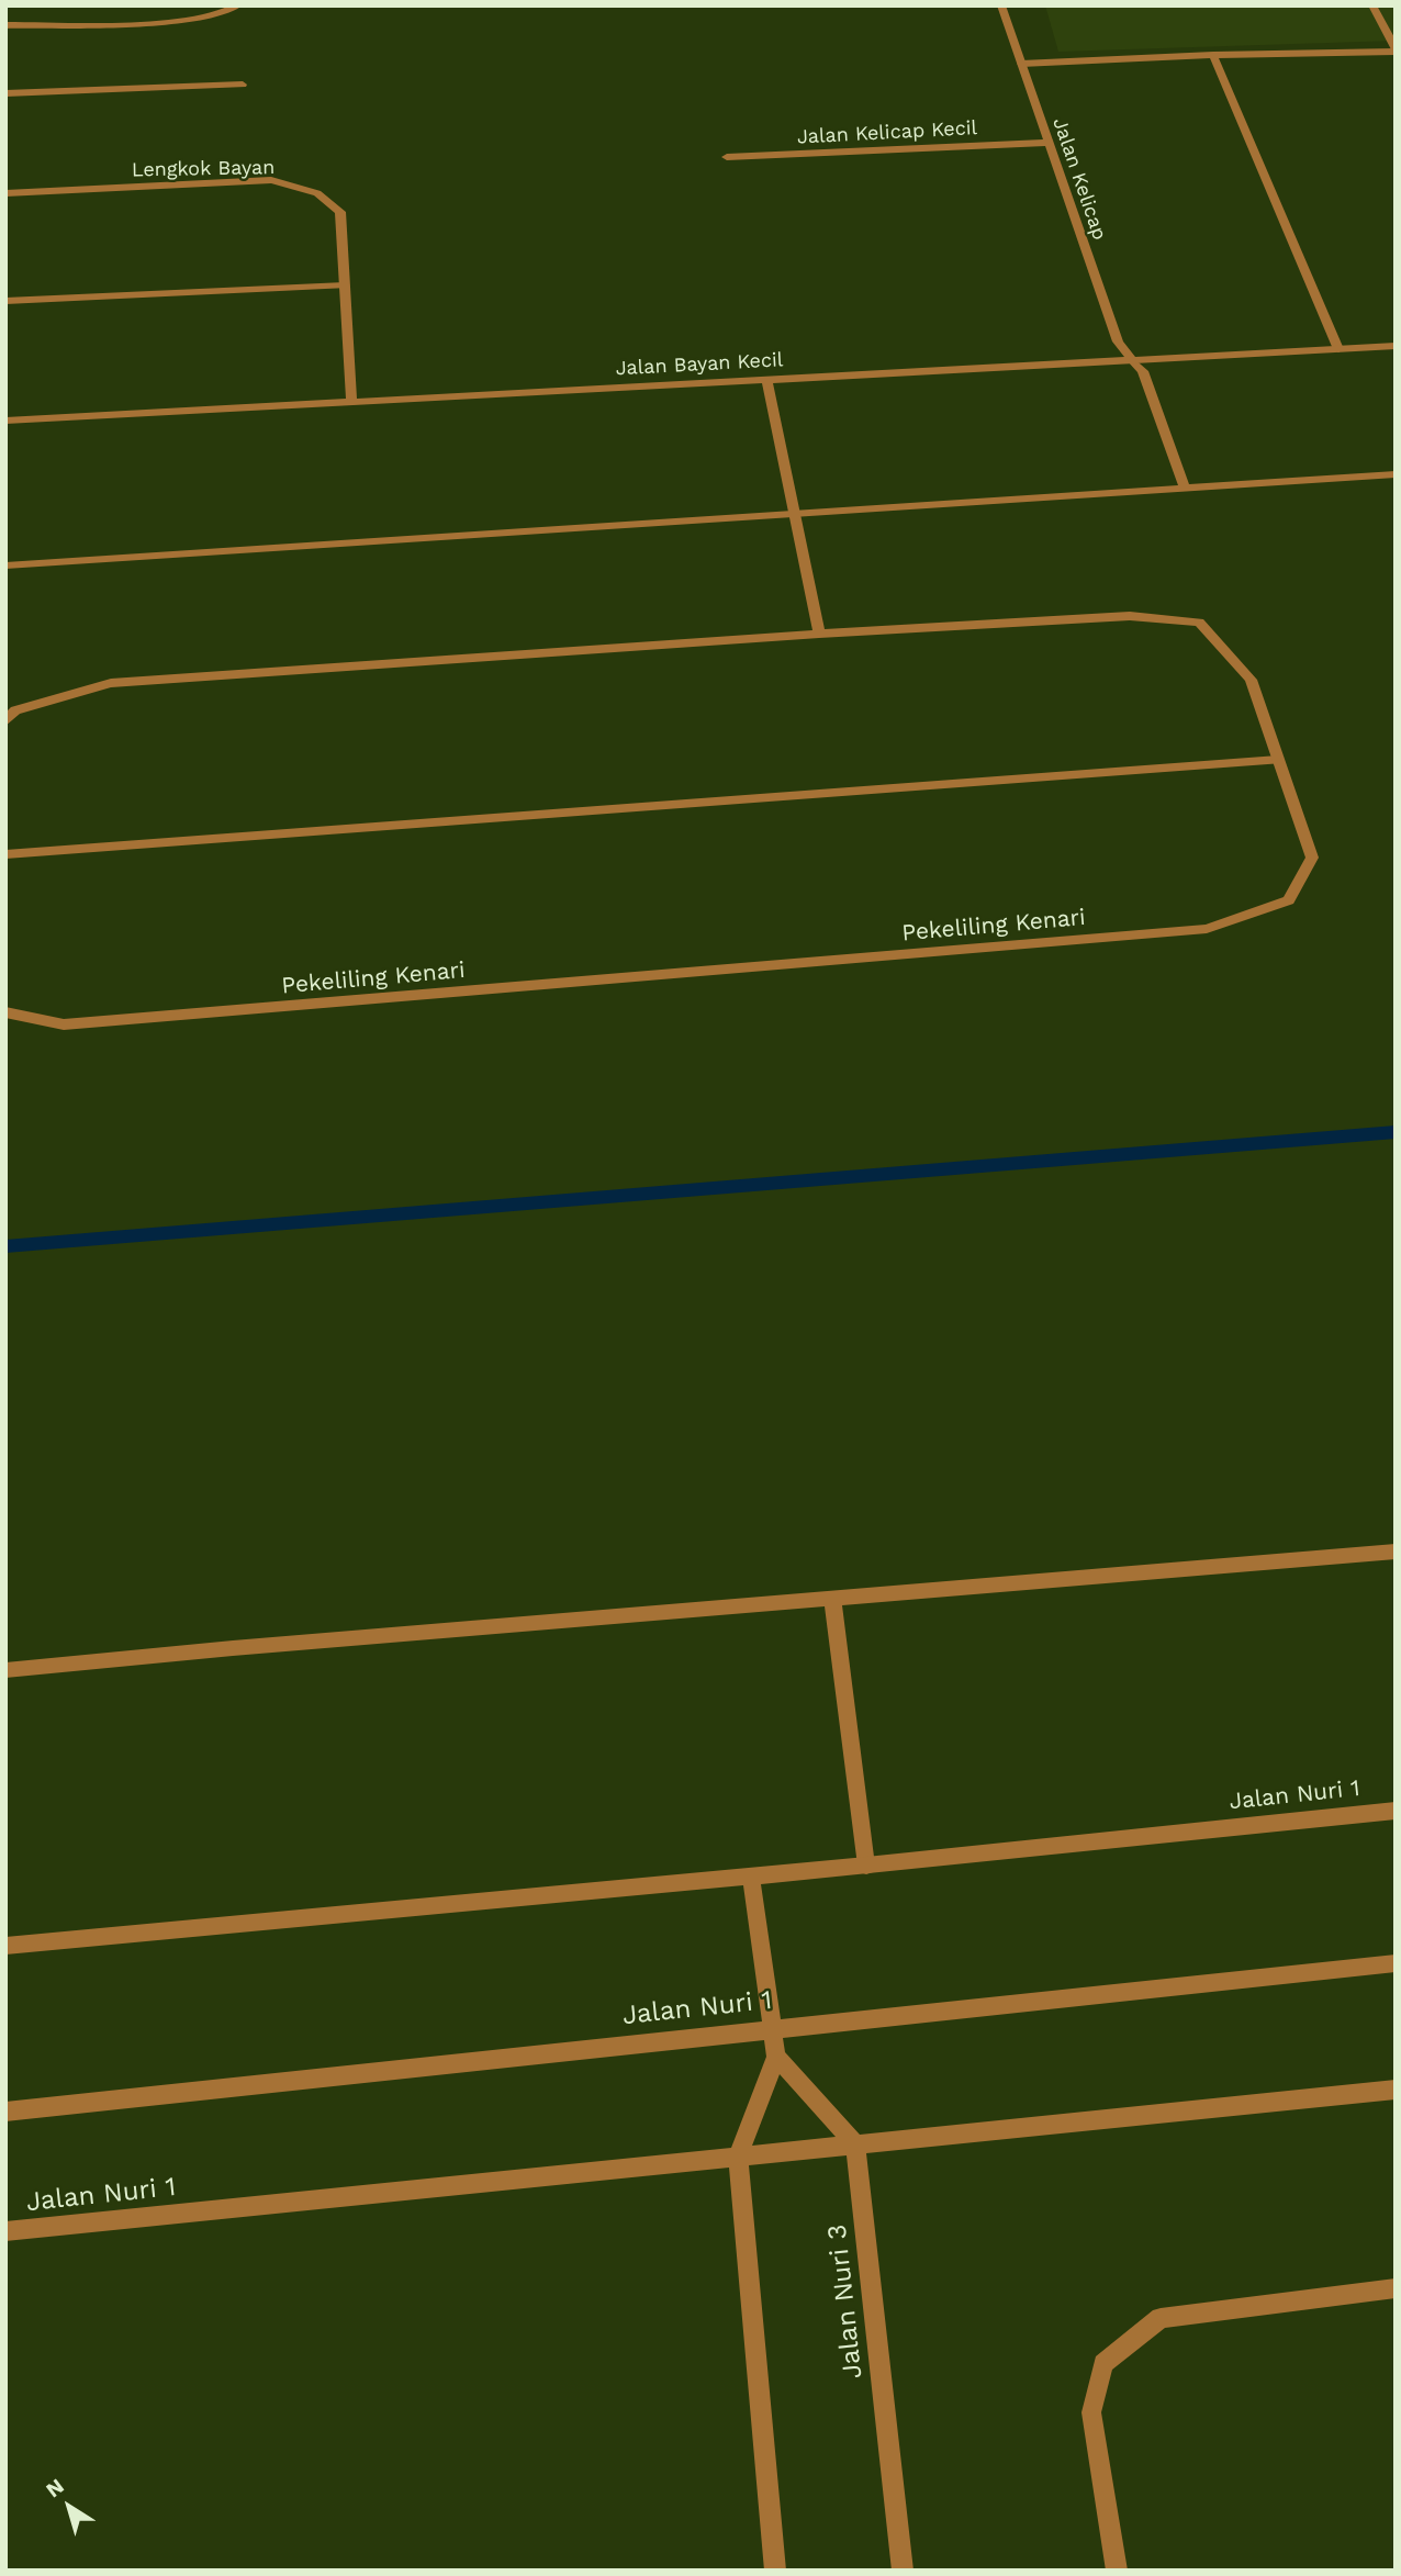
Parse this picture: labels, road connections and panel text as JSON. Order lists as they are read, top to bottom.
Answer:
{
  "streets": {
    "street": [
      "Jalan Kelicap Kecil",
      "Lengkok Bayan",
      "Jalan Kelicap",
      "Jalan Bayan Kecil",
      "Pekeliling Kenari",
      "Jalan Nuri 1",
      "Jalan Nuri 3"
    ]
  },
  "crossings": [
    ["Jalan Kelicap Kecil", "Jalan Kelicap"],
    ["Lengkok Bayan", "Jalan Bayan Kecil"],
    ["Jalan Kelicap", "Jalan Bayan Kecil"],
    ["Jalan Nuri 1", "Jalan Nuri 3"]
  ],
  "north": "top left"
}
